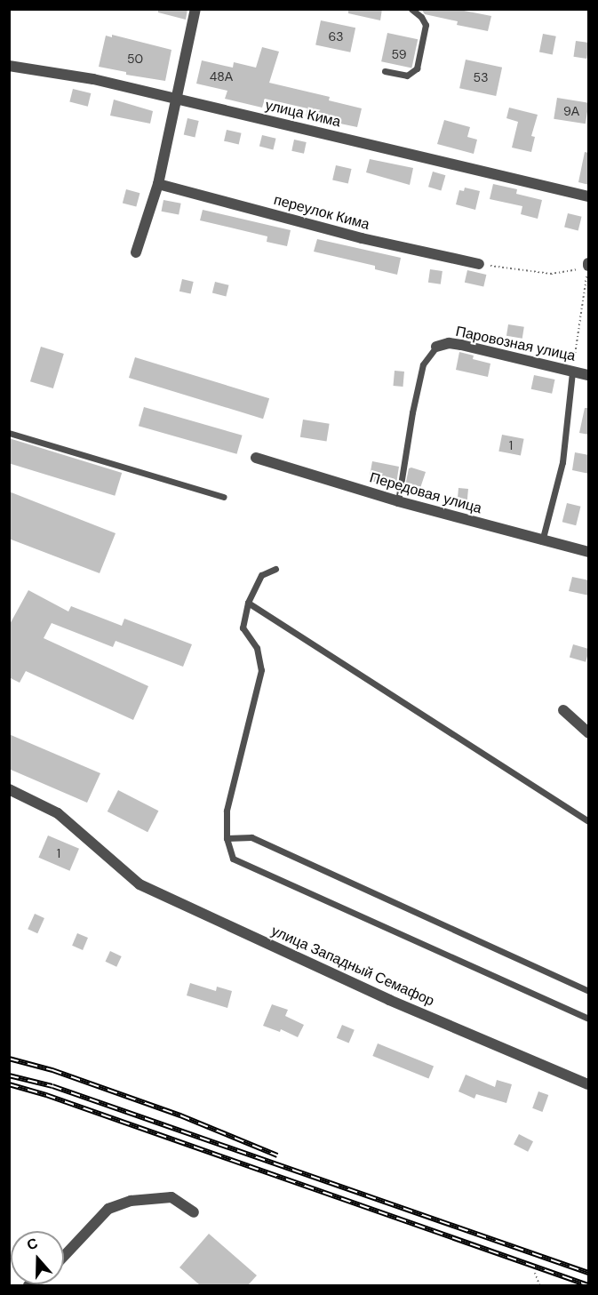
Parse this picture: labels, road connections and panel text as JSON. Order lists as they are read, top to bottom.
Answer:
{
  "streets": {
    "street": [
      "улица Кима",
      "переулок Кима",
      "Паровозная улица",
      "Передовая улица",
      "улица Западный Семафор"
    ]
  },
  "house_numbers": [
    "63",
    "59",
    "50",
    "48А",
    "53",
    "9А",
    "1",
    "1"
  ],
  "north": "top"
}
